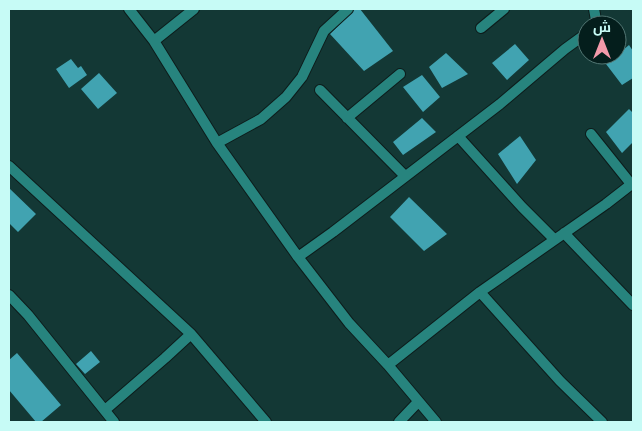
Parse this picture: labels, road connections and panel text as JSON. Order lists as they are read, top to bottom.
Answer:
{
  "north": "top"
}
